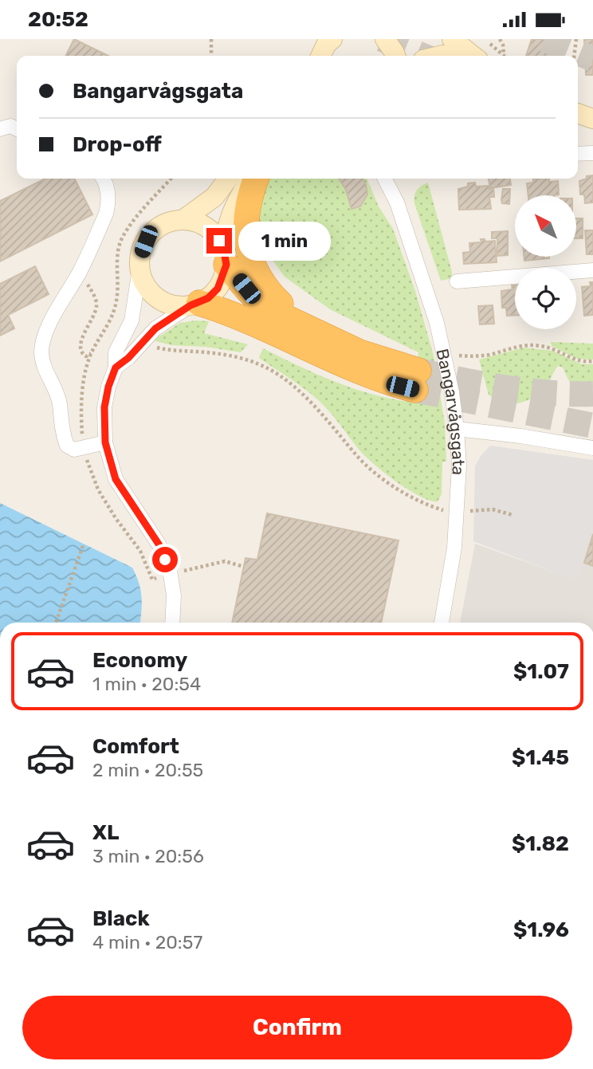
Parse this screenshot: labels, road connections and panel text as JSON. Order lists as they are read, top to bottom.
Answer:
{
  "streets": {
    "street": ["Bangarvågsgata"]
  },
  "north": "top left",
  "page": {
    "status": "20:52",
    "banner": ["Bangarvågsgata", "Drop-off"],
    "bubble": "1 min",
    "list": [
      {
        "name": "Economy",
        "note": "1 min · 20:54",
        "value": "$1.07"
      },
      {
        "name": "Comfort",
        "note": "2 min · 20:55",
        "value": "$1.45"
      },
      {
        "name": "XL",
        "note": "3 min · 20:56",
        "value": "$1.82"
      },
      {
        "name": "Black",
        "note": "4 min · 20:57",
        "value": "$1.96"
      }
    ],
    "buttons": "Confirm"
  }
}
